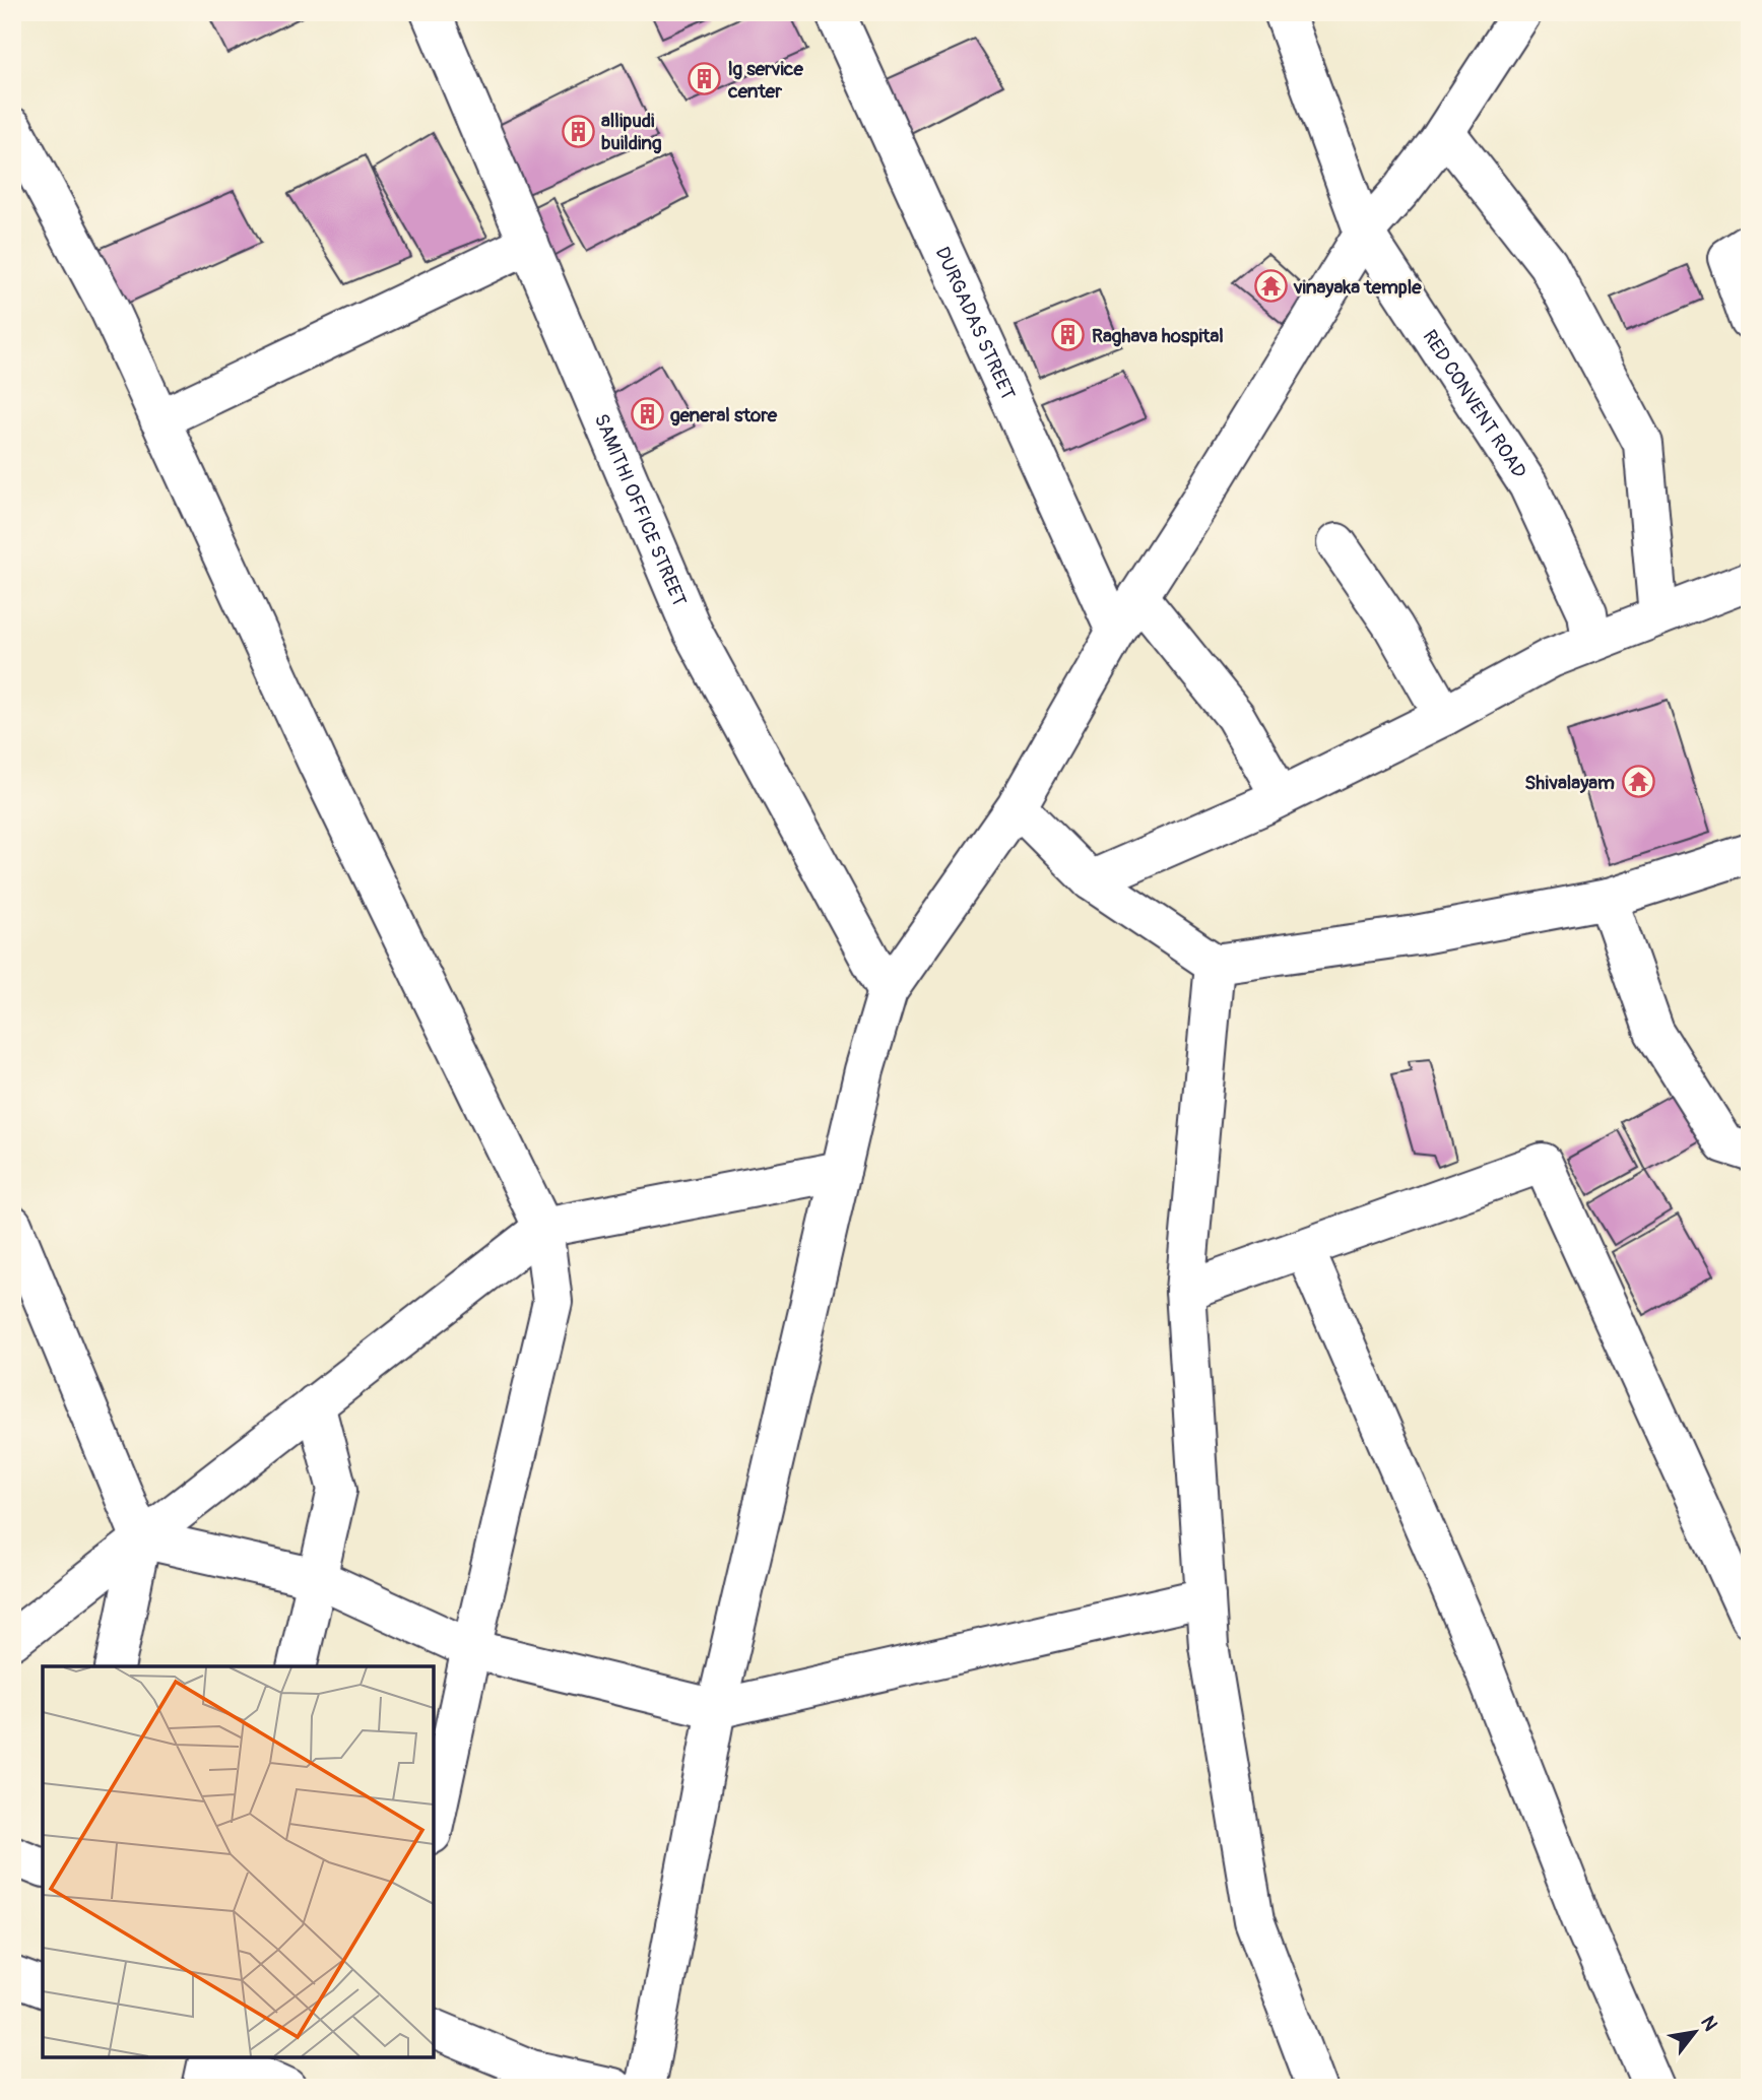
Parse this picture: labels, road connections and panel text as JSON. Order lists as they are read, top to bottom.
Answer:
{
  "streets": {
    "street": ["DURGADAS STREET", "RED CONVENT ROAD", "SAMITHI OFFICE STREET"]
  },
  "places": {
    "building": [
      "lg service center",
      "allipudi building",
      "Raghava hospital",
      "general store"
    ],
    "temple": ["vinayaka temple", "Shivalayam"]
  },
  "north": "top right"
}
